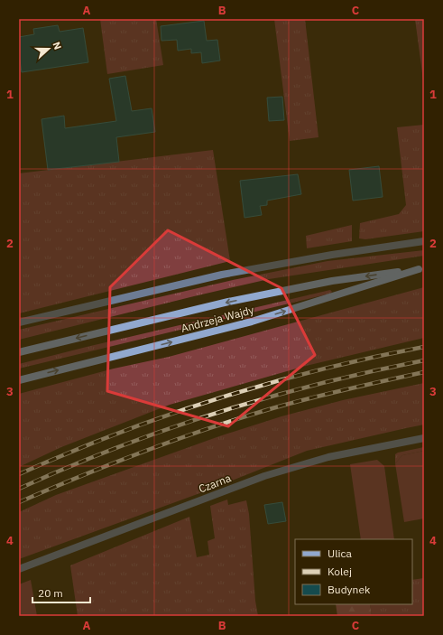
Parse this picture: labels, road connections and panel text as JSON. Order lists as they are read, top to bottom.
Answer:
{
  "streets": {
    "main road": ["Andrzeja Wajdy"],
    "street": ["Czarna"]
  },
  "legend": ["Ulica", "Kolej", "Budynek"],
  "scale_bar": "20 m",
  "north": "right",
  "grid": {
    "columns": ["A", "B", "C"],
    "rows": [
      "1",
      "2",
      "3",
      "4"
    ]
  }
}
